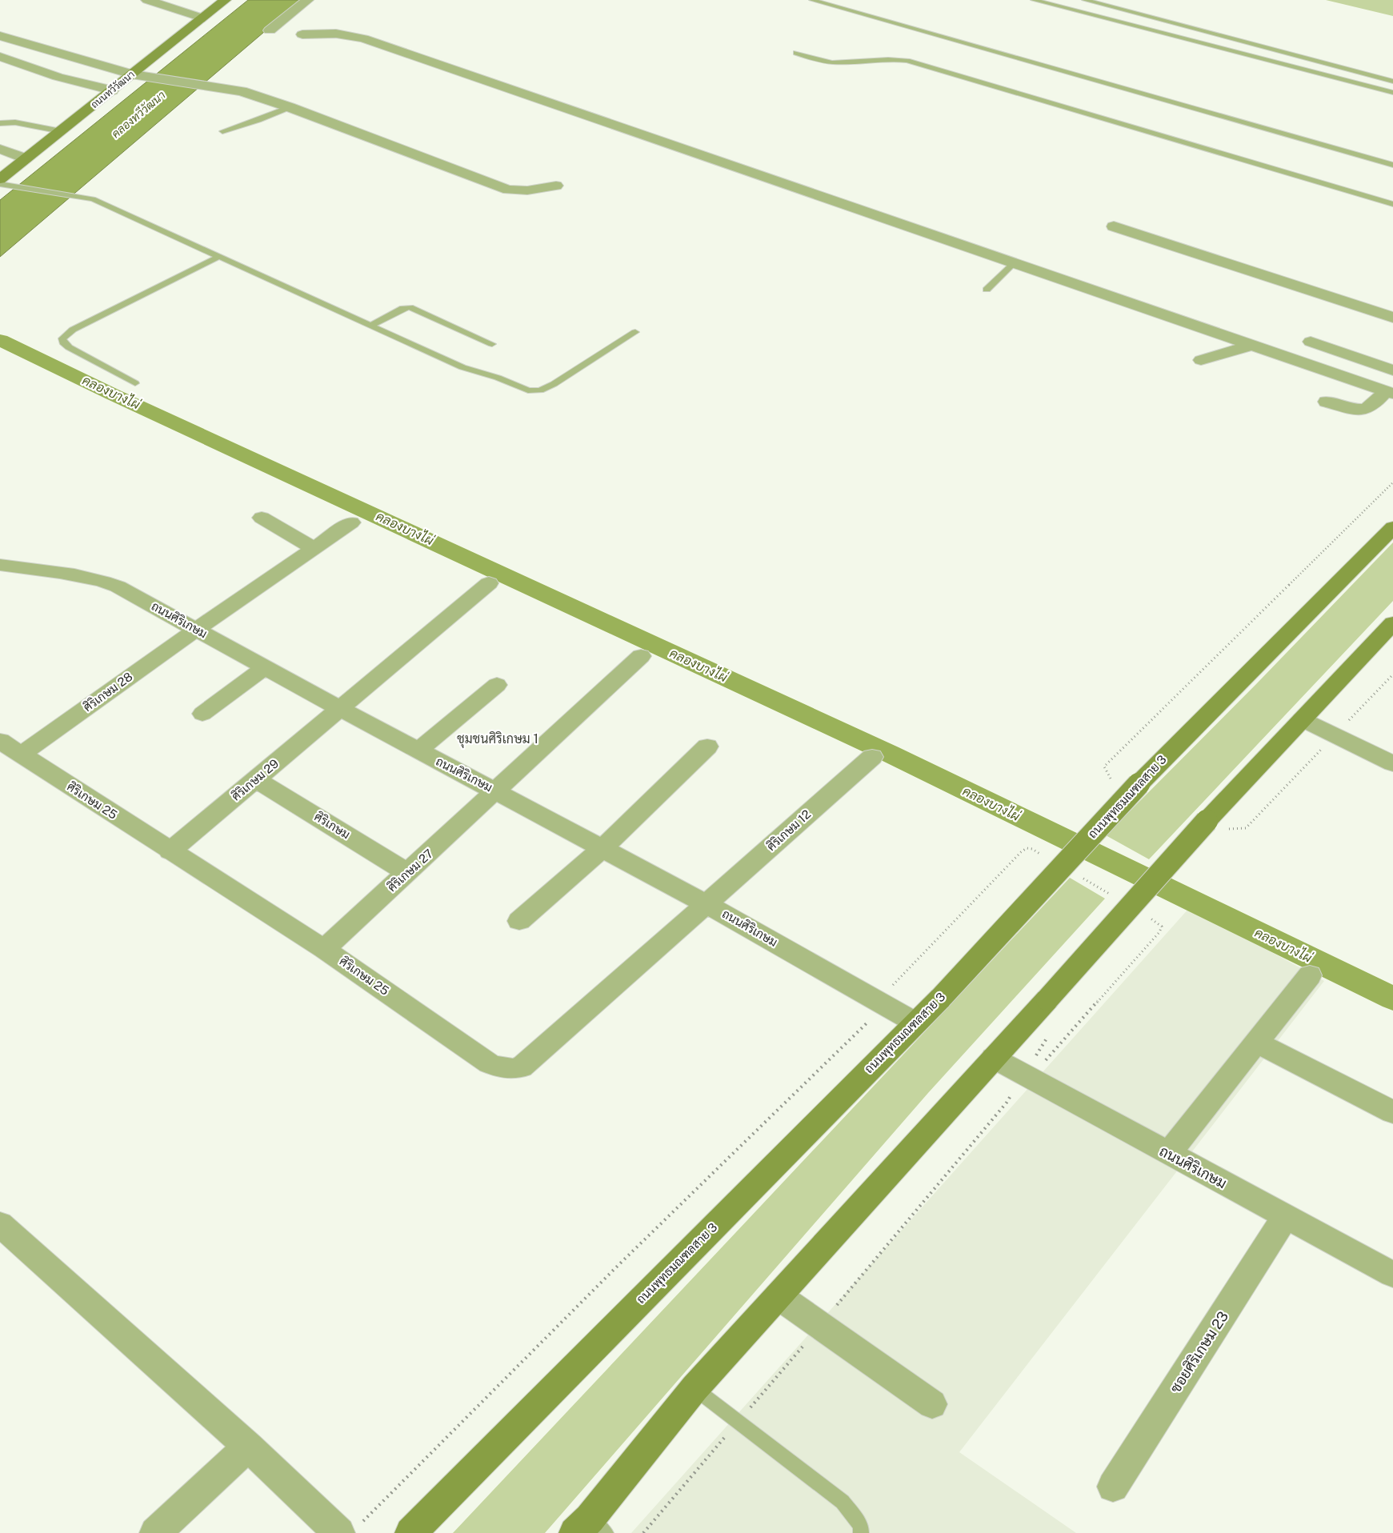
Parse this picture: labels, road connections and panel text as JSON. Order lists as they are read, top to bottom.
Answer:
{
  "streets": {
    "main road": ["ถนนทวีวัฒนา", "ถนนพุทธมณฑลสาย 3"],
    "street": [
      "ถนนศิริเกษม",
      "ศิริเกษม 28",
      "ศิริเกษม 29",
      "ศิริเกษม 25",
      "ศิริเกษม",
      "ศิริเกษม 12",
      "ศิริเกษม 27",
      "ซอยศิริเกษม 23"
    ]
  },
  "crossings": [
    ["ถนนศิริเกษม", "ศิริเกษม 28"],
    ["ถนนศิริเกษม", "ศิริเกษม 29"],
    ["ถนนศิริเกษม", "ถนนพุทธมณฑลสาย 3"],
    ["ถนนศิริเกษม", "ศิริเกษม 25"],
    ["ถนนศิริเกษม", "ศิริเกษม 12"],
    ["ถนนศิริเกษม", "ศิริเกษม 27"],
    ["ถนนศิริเกษม", "ซอยศิริเกษม 23"],
    ["ศิริเกษม 28", "ศิริเกษม 25"],
    ["ศิริเกษม 29", "ศิริเกษม 25"],
    ["ศิริเกษม 29", "ศิริเกษม"],
    ["ศิริเกษม 25", "ศิริเกษม 12"],
    ["ศิริเกษม 25", "ศิริเกษม 27"],
    ["ศิริเกษม", "ศิริเกษม 27"]
  ],
  "districts": ["ชุมชนศิริเกษม 1"],
  "water": ["คลองทวีวัฒนา", "คลองบางไผ่"]
}
